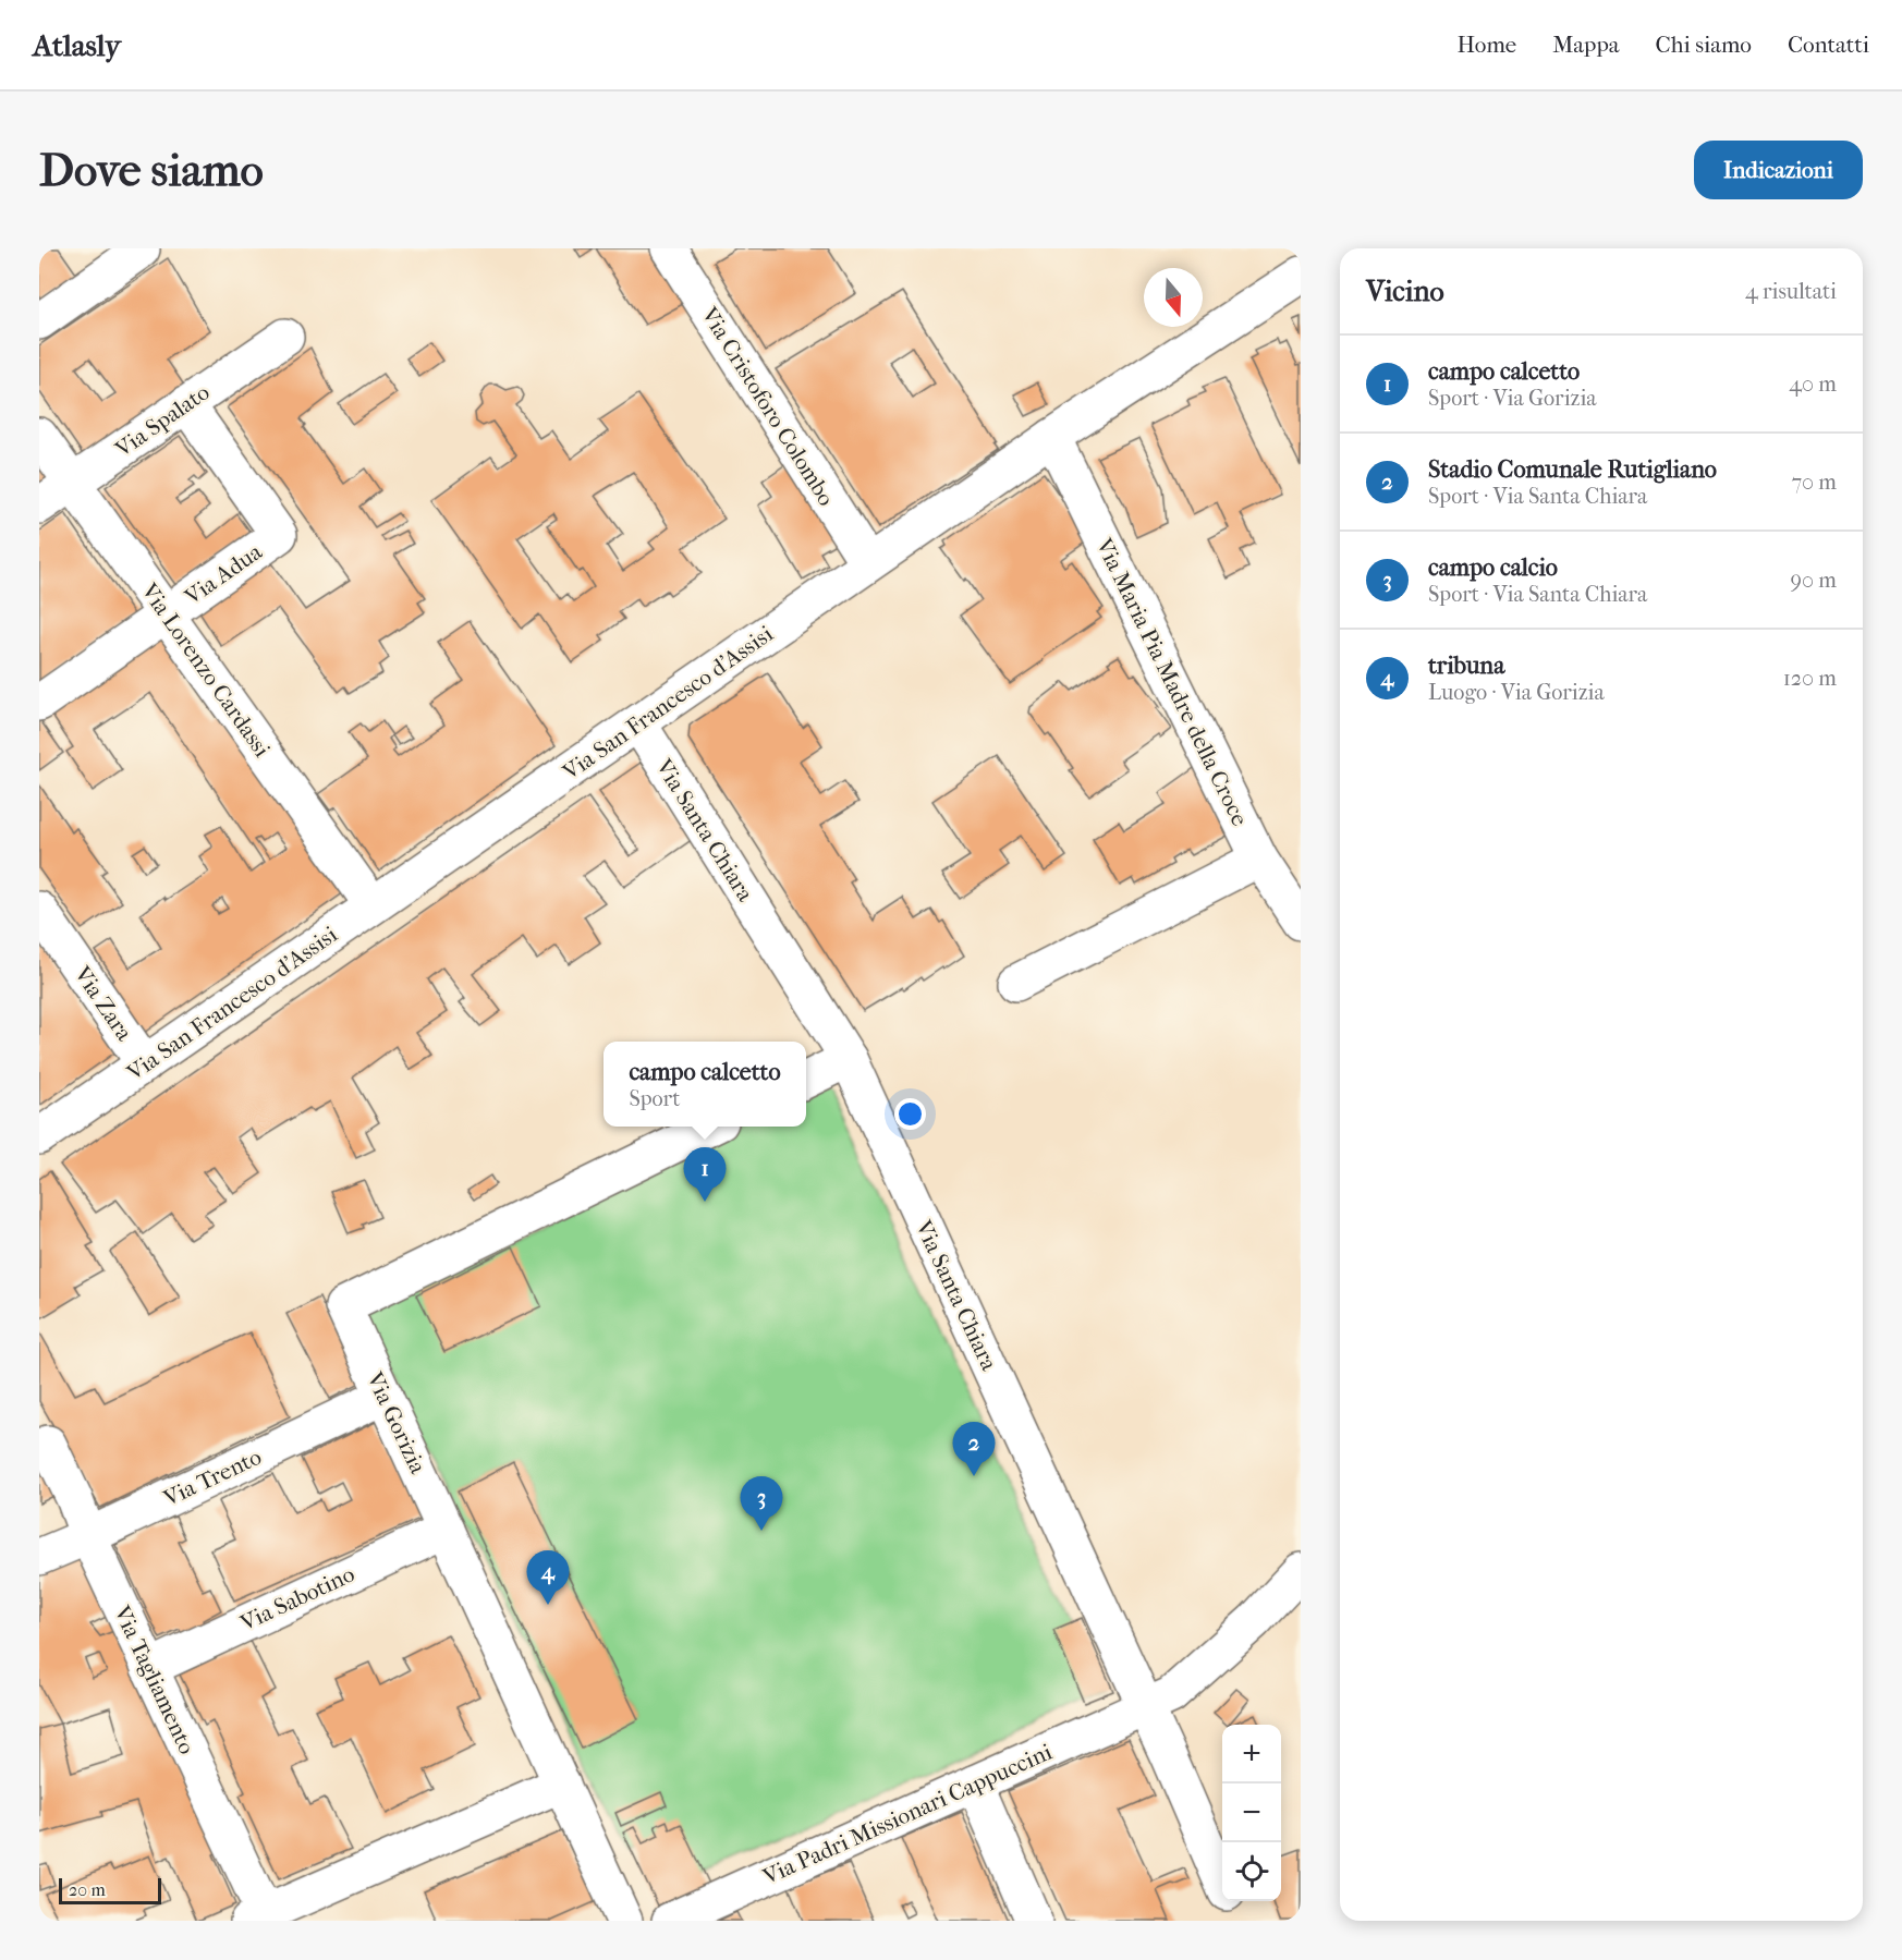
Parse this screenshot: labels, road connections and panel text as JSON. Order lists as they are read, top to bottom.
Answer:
{
  "streets": {
    "street": [
      "Via Cristoforo Colombo",
      "Via Spalato",
      "Via Adua",
      "Via Lorenzo Cardassi",
      "Via Maria Pia Madre della Croce",
      "Via San Francesco d'Assisi",
      "Via Santa Chiara",
      "Via Zara",
      "Via Gorizia",
      "Via Trento",
      "Via Sabotino",
      "Via Tagliamento",
      "Via Padri Missionari Cappuccini"
    ]
  },
  "crossings": [
    ["Via Cristoforo Colombo", "Via San Francesco d'Assisi"],
    ["Via Spalato", "Via Adua"],
    ["Via Spalato", "Via Lorenzo Cardassi"],
    ["Via Adua", "Via Lorenzo Cardassi"],
    ["Via Lorenzo Cardassi", "Via San Francesco d'Assisi"],
    ["Via Maria Pia Madre della Croce", "Via San Francesco d'Assisi"],
    ["Via San Francesco d'Assisi", "Via Santa Chiara"],
    ["Via San Francesco d'Assisi", "Via Zara"],
    ["Via Santa Chiara", "Via Padri Missionari Cappuccini"],
    ["Via Gorizia", "Via Trento"],
    ["Via Gorizia", "Via Sabotino"],
    ["Via Trento", "Via Tagliamento"],
    ["Via Sabotino", "Via Tagliamento"]
  ],
  "scale_bar": "20 m",
  "north": "bottom",
  "page": {
    "header": "Atlasly",
    "nav": [
      "Home",
      "Mappa",
      "Chi siamo",
      "Contatti"
    ],
    "buttons": "Indicazioni",
    "title": "Dove siamo",
    "heading": ["Vicino", "4 risultati"],
    "list": [
      {
        "mark": "1",
        "name": "campo calcetto",
        "note": "Sport · Via Gorizia",
        "value": "40 m"
      },
      {
        "mark": "2",
        "name": "Stadio Comunale Rutigliano",
        "note": "Sport · Via Santa Chiara",
        "value": "70 m"
      },
      {
        "mark": "3",
        "name": "campo calcio",
        "note": "Sport · Via Santa Chiara",
        "value": "90 m"
      },
      {
        "mark": "4",
        "name": "tribuna",
        "note": "Luogo · Via Gorizia",
        "value": "120 m"
      }
    ],
    "popup": ["campo calcetto", "Sport"],
    "pins": [
      "1",
      "2",
      "3",
      "4"
    ],
    "map_buttons": ["+", "−"],
    "scale": "20 m"
  }
}
